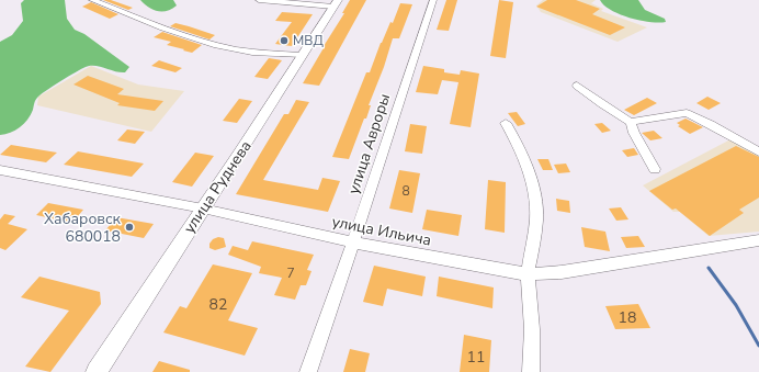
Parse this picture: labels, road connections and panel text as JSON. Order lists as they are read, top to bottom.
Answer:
{
  "streets": {
    "main road": ["улица Руднева"],
    "street": ["улица Авроры", "улица Ильича"]
  },
  "crossings": [
    ["улица Авроры", "улица Ильича"],
    ["улица Руднева", "улица Ильича"]
  ],
  "places": ["МВД", "Хабаровск 680018"],
  "house_numbers": [
    "8",
    "7",
    "82",
    "18",
    "11"
  ]
}
